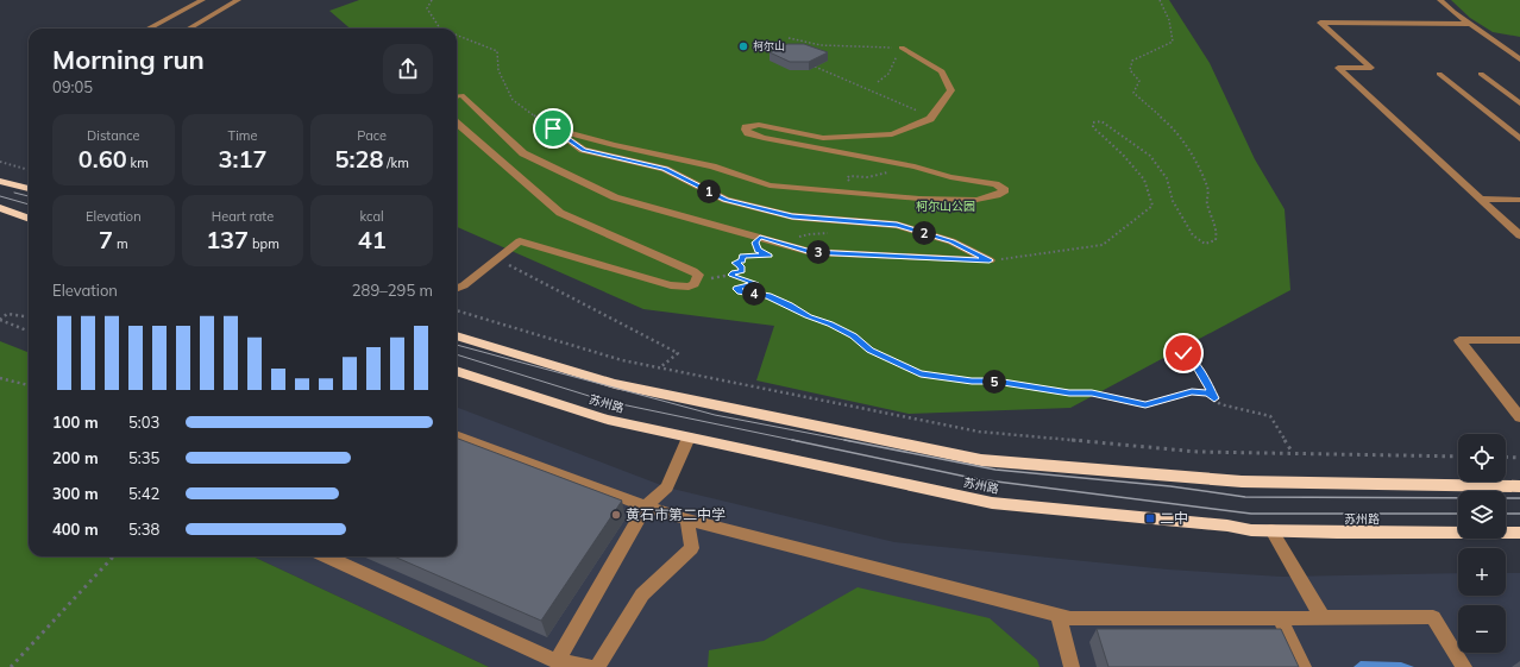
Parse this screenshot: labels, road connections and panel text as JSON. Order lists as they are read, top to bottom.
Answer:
{
  "streets": {
    "main road": ["苏州路"]
  },
  "parks": ["柯尔山公园"],
  "places": {
    "other": ["柯尔山", "黄石市第二中学"],
    "transit": ["二中"]
  },
  "page": {
    "heading": ["Morning run", "09:05"],
    "stats": [
      ["Distance", "0.60 km"],
      ["Time", "3:17"],
      ["Pace", "5:28 /km"],
      ["Elevation", "7 m"],
      ["Heart rate", "137 bpm"],
      ["kcal", "41"]
    ],
    "pins": [
      "1",
      "2",
      "3",
      "4",
      "5"
    ],
    "chart": ["Elevation", "289–295 m"],
    "list": [
      {
        "name": "100 m",
        "note": "5:03"
      },
      {
        "name": "200 m",
        "note": "5:35"
      },
      {
        "name": "300 m",
        "note": "5:42"
      },
      {
        "name": "400 m",
        "note": "5:38"
      }
    ],
    "map_buttons": ["+", "−"]
  }
}
